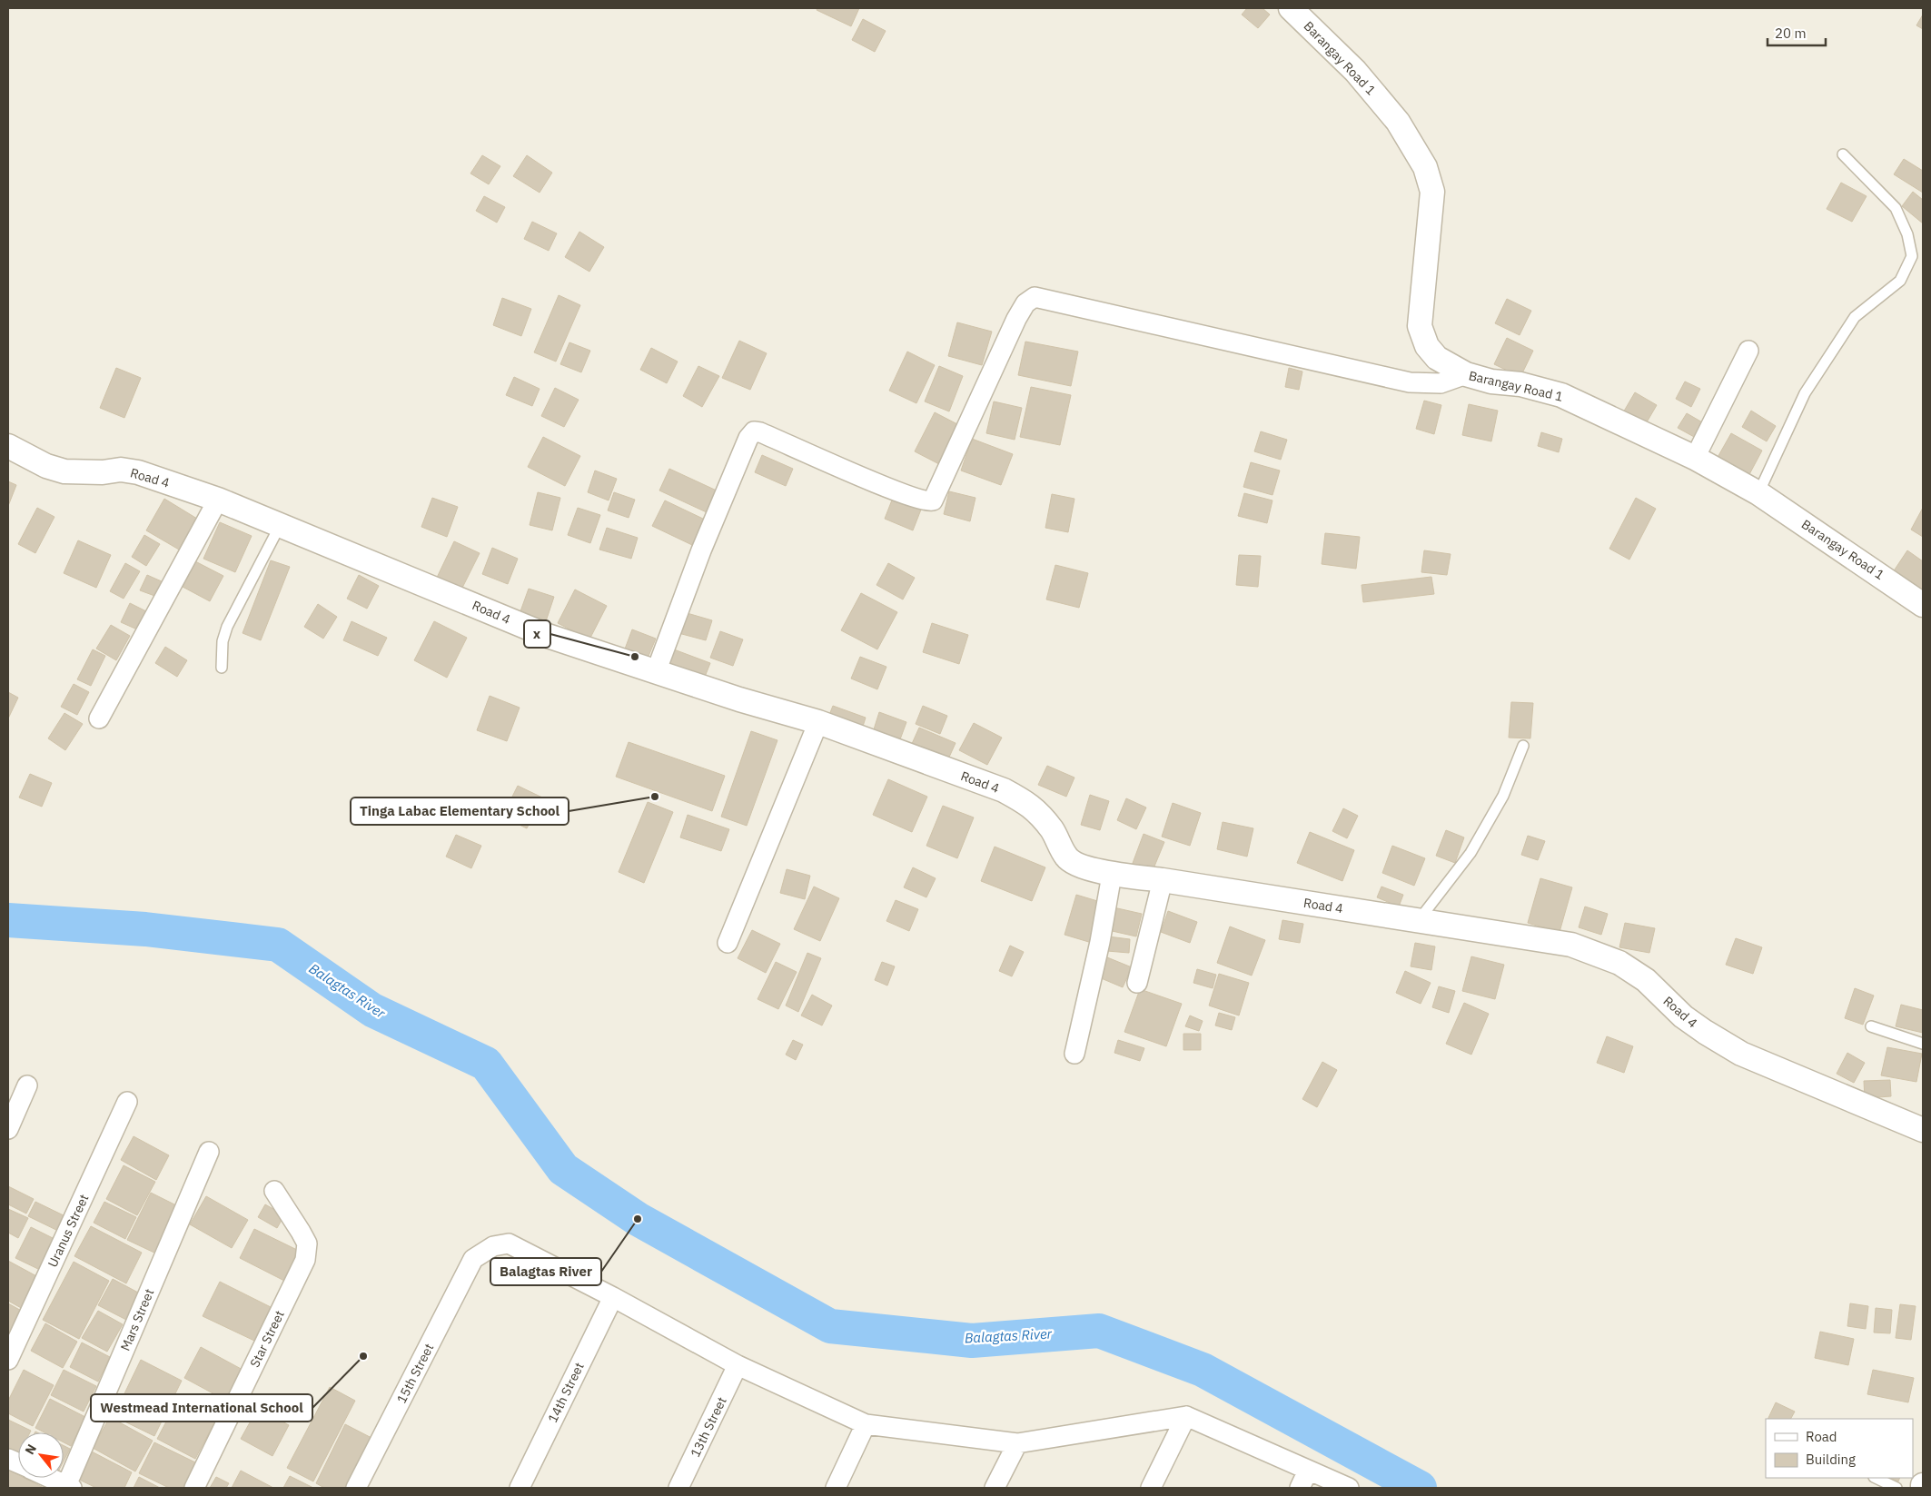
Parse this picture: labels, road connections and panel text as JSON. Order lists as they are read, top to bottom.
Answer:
{
  "streets": {
    "street": [
      "Barangay Road 1",
      "Road 4",
      "Uranus Street",
      "Mars Street",
      "Star Street",
      "15th Street",
      "14th Street",
      "13th Street"
    ]
  },
  "crossings": [
    ["15th Street", "14th Street"]
  ],
  "water": ["Balagtas River"],
  "places": [
    "x",
    "Tinga Labac Elementary School",
    "Balagtas River",
    "Westmead International School"
  ],
  "legend": ["Road", "Building"],
  "scale_bar": "20 m",
  "north": "top left"
}
